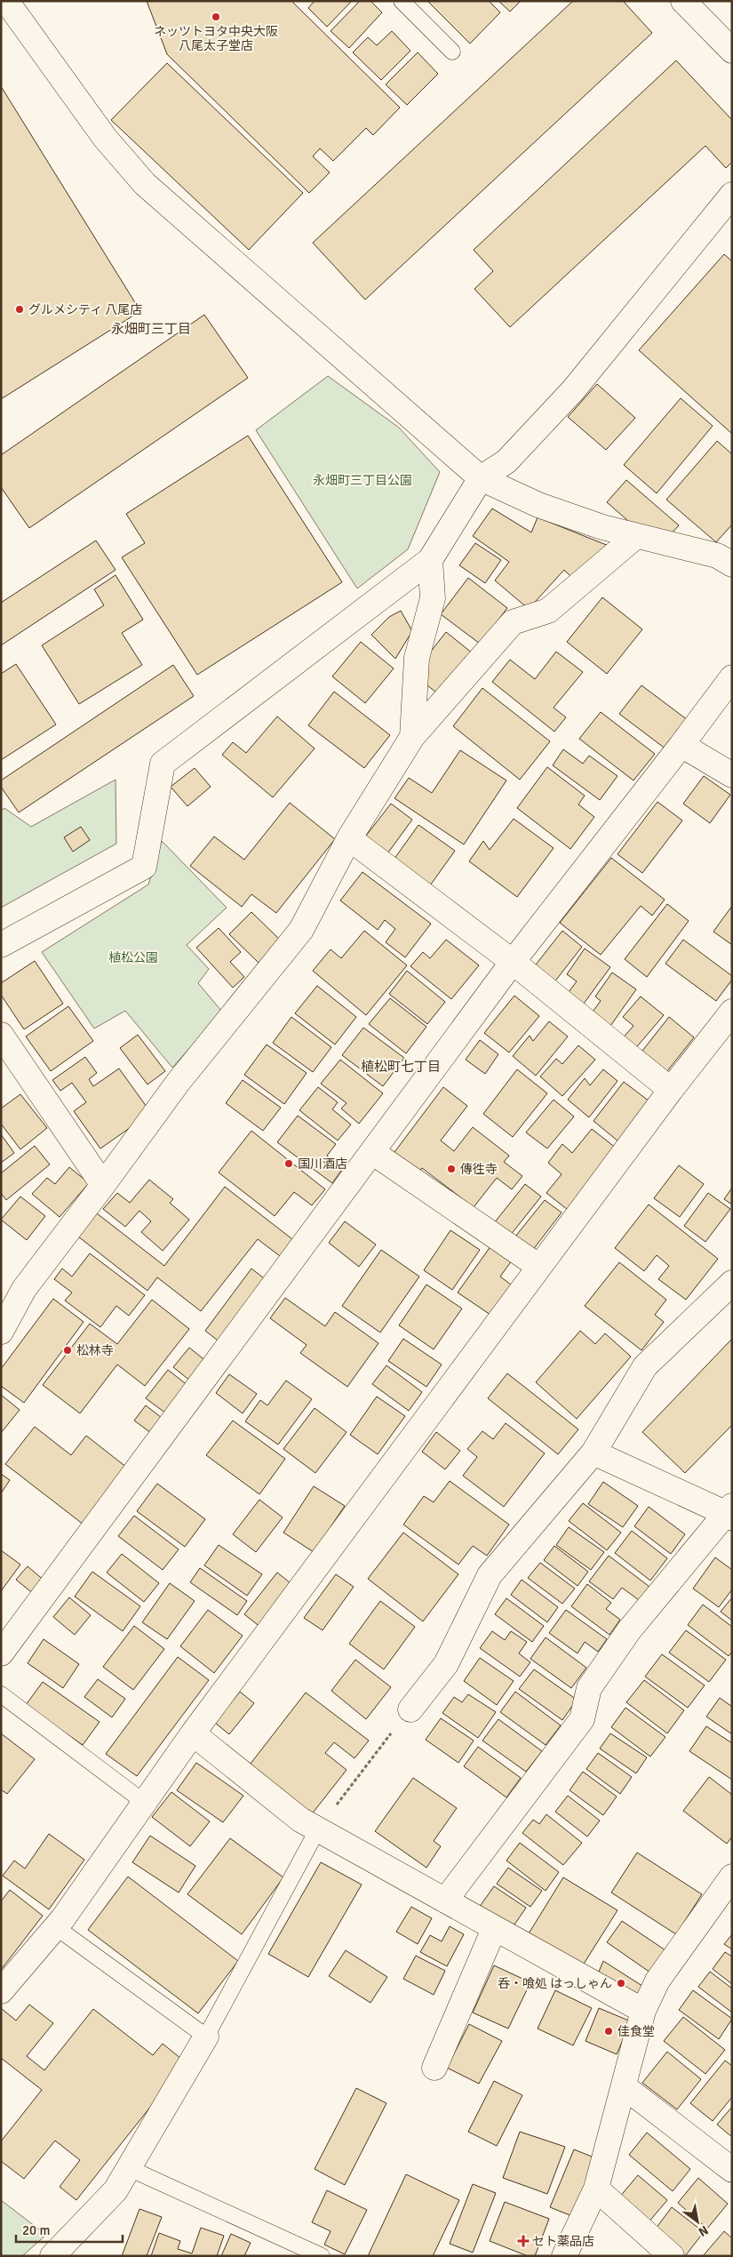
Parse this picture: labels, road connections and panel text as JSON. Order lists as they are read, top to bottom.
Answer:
{
  "districts": ["永畑町三丁目", "植松町七丁目"],
  "parks": ["永畑町三丁目公園", "植松公園"],
  "places": {
    "other": [
      "ネッツトヨタ中央大阪 八尾太子堂店",
      "グルメシティ 八尾店",
      "国川酒店",
      "傳徃寺",
      "松林寺",
      "呑・喰処 はっしゃん",
      "佳食堂"
    ],
    "health": ["セト薬品店"]
  },
  "scale_bar": "20 m",
  "north": "bottom right"
}
